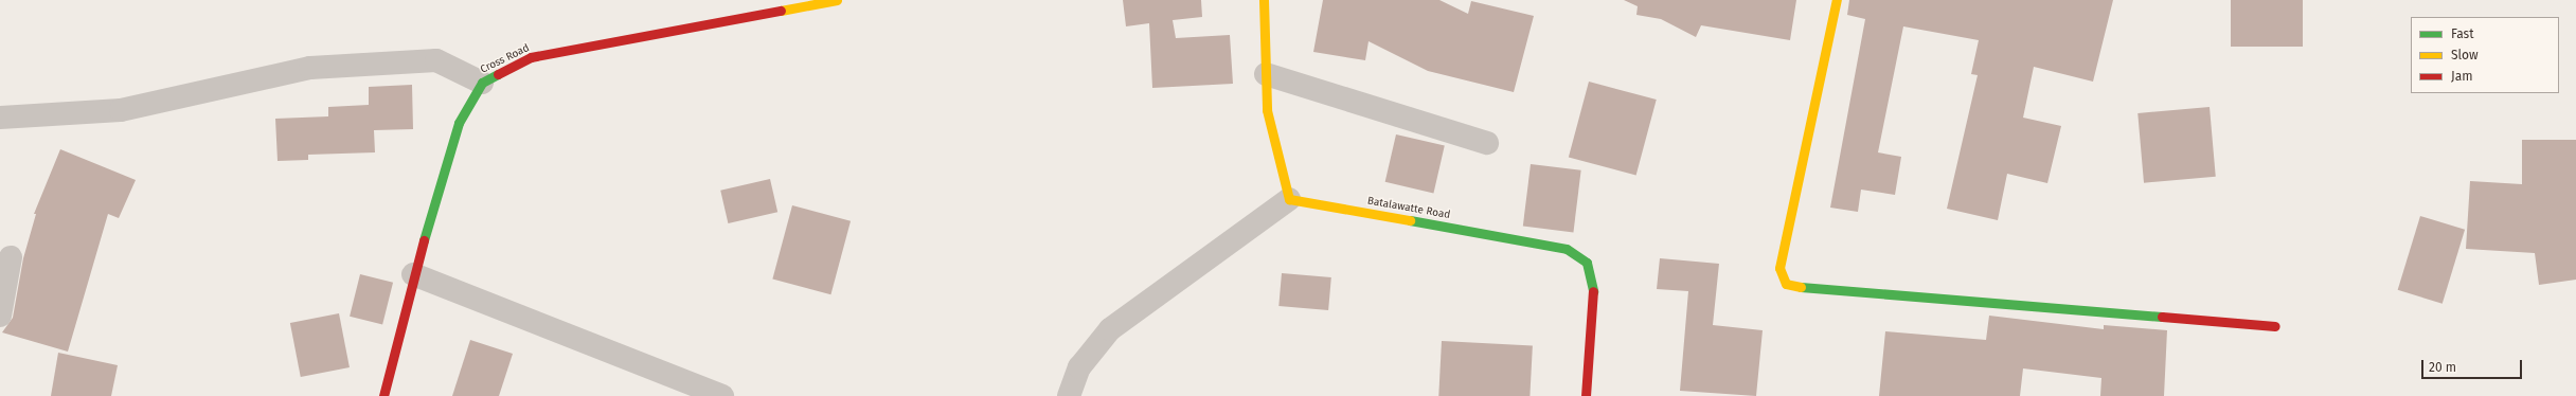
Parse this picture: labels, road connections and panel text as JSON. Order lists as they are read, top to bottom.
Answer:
{
  "streets": {
    "street": ["Cross Road", "Batalawatte Road"]
  },
  "legend": ["Fast", "Slow", "Jam"],
  "scale_bar": "20 m"
}
